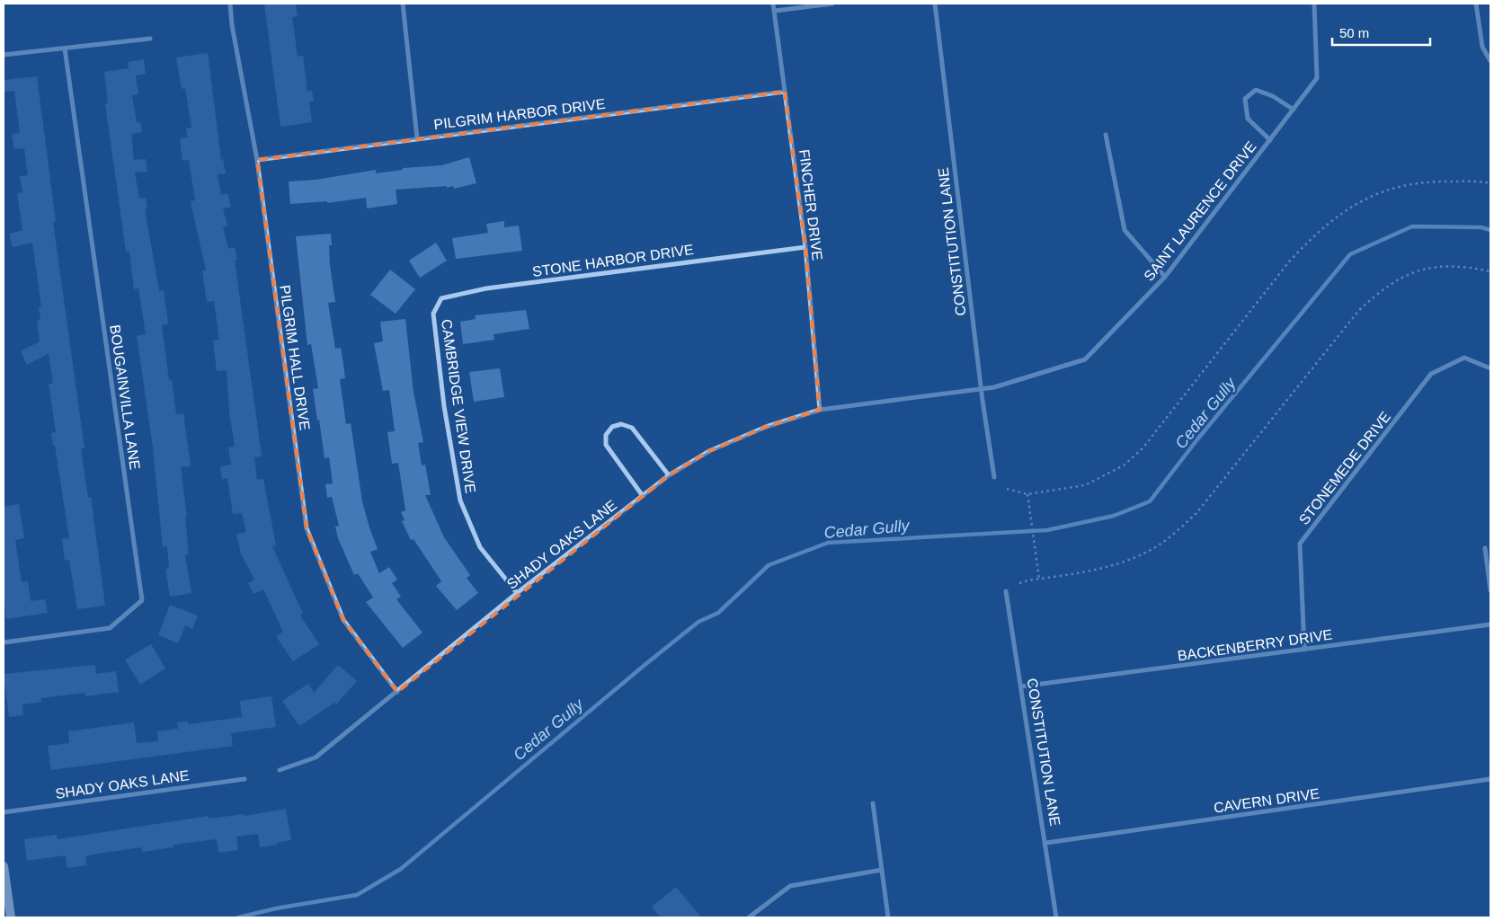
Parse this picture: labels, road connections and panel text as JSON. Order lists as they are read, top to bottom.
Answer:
{
  "streets": {
    "street": [
      "PILGRIM HARBOR DRIVE",
      "FINCHER DRIVE",
      "SAINT LAURENCE DRIVE",
      "CONSTITUTION LANE",
      "STONE HARBOR DRIVE",
      "PILGRIM HALL DRIVE",
      "BOUGAINVILLA LANE",
      "CAMBRIDGE VIEW DRIVE",
      "STONEMEDE DRIVE",
      "SHADY OAKS LANE",
      "BACKENBERRY DRIVE",
      "CAVERN DRIVE"
    ]
  },
  "crossings": [
    ["PILGRIM HARBOR DRIVE", "FINCHER DRIVE"],
    ["PILGRIM HARBOR DRIVE", "PILGRIM HALL DRIVE"],
    ["FINCHER DRIVE", "STONE HARBOR DRIVE"],
    ["FINCHER DRIVE", "SHADY OAKS LANE"],
    ["SAINT LAURENCE DRIVE", "CONSTITUTION LANE"],
    ["SAINT LAURENCE DRIVE", "SHADY OAKS LANE"],
    ["CONSTITUTION LANE", "BACKENBERRY DRIVE"],
    ["CONSTITUTION LANE", "CAVERN DRIVE"],
    ["STONE HARBOR DRIVE", "CAMBRIDGE VIEW DRIVE"],
    ["PILGRIM HALL DRIVE", "SHADY OAKS LANE"],
    ["CAMBRIDGE VIEW DRIVE", "SHADY OAKS LANE"],
    ["STONEMEDE DRIVE", "BACKENBERRY DRIVE"]
  ],
  "water": ["Cedar Gully"],
  "scale_bar": "50 m"
}
